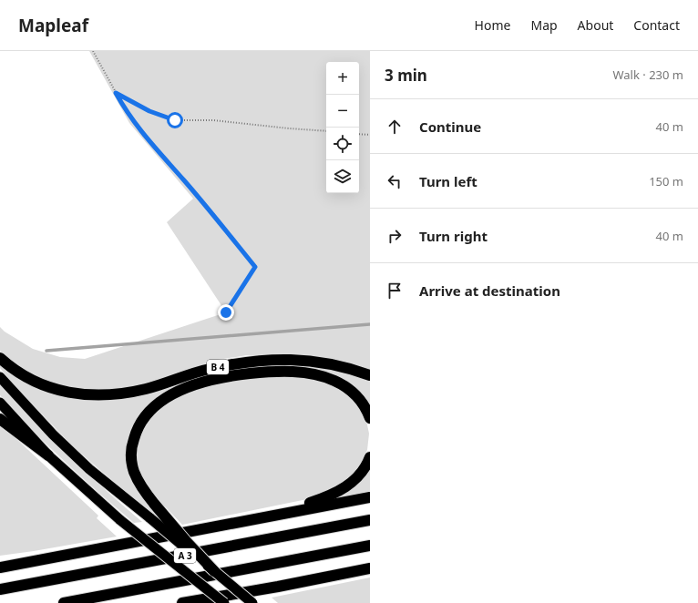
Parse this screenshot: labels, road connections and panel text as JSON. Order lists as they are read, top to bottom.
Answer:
{
  "streets": {
    "highway": ["B 4", "A 3"]
  },
  "page": {
    "header": "Mapleaf",
    "nav": [
      "Home",
      "Map",
      "About",
      "Contact"
    ],
    "heading": ["3 min", "Walk · 230 m"],
    "map_buttons": ["+", "−"],
    "list": [
      ["Continue", "40 m"],
      ["Turn left", "150 m"],
      ["Turn right", "40 m"],
      "Arrive at destination"
    ]
  }
}
